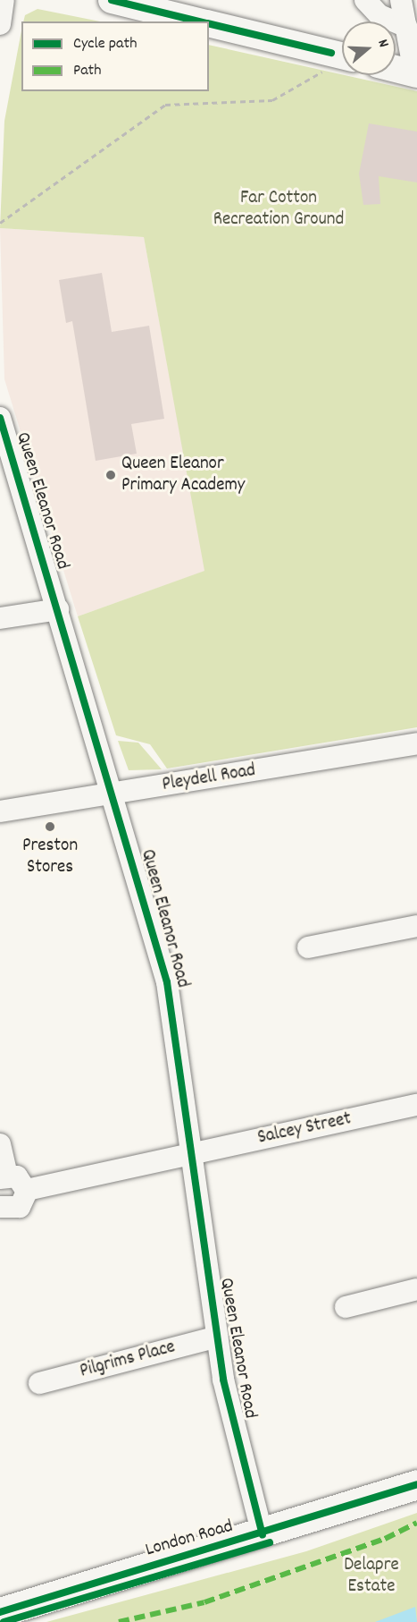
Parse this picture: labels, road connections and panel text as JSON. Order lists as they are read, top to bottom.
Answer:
{
  "streets": {
    "highway": ["London Road"],
    "street": [
      "Queen Eleanor Road",
      "Pleydell Road",
      "Salcey Street",
      "Pilgrims Place"
    ]
  },
  "crossings": [
    ["Queen Eleanor Road", "Pleydell Road"],
    ["Queen Eleanor Road", "Salcey Street"],
    ["Queen Eleanor Road", "Pilgrims Place"],
    ["Queen Eleanor Road", "London Road"]
  ],
  "parks": ["Far Cotton Recreation Ground", "Delapre Estate"],
  "places": ["Queen Eleanor Primary Academy", "Preston Stores"],
  "legend": ["Cycle path", "Path"],
  "north": "right"
}
